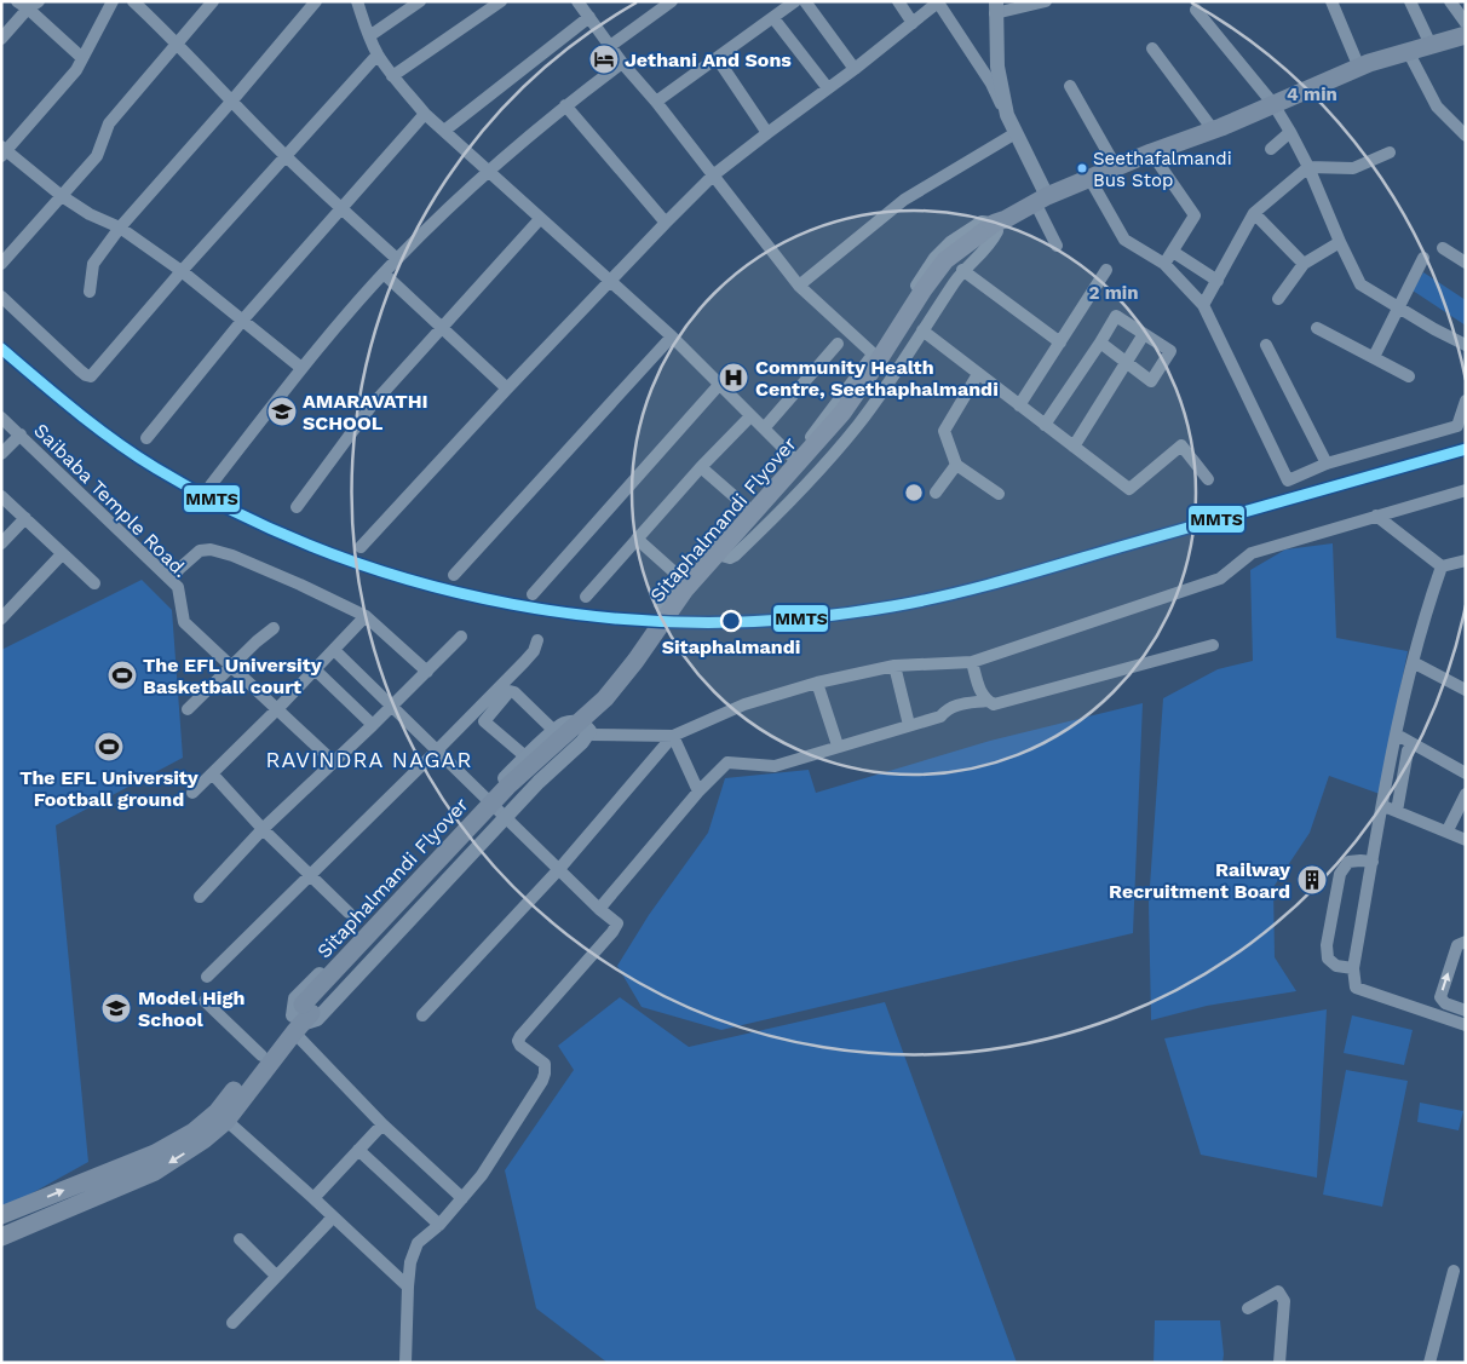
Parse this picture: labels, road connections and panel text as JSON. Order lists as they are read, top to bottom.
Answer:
{
  "streets": {
    "main road": ["Sitaphalmandi Flyover"],
    "street": ["Saibaba Temple Road."]
  },
  "districts": ["RAVINDRA NAGAR"],
  "places": {
    "hotel": ["Jethani And Sons"],
    "other": ["Seethafalmandi Bus Stop", "Sitaphalmandi"],
    "hospital": ["Community Health Centre, Seethaphalmandi"],
    "school or university": ["AMARAVATHI SCHOOL", "Model High School"],
    "sports": ["The EFL University Basketball court", "The EFL University Football ground"],
    "building": ["Railway Recruitment Board"]
  },
  "lines": ["transit line MMTS"],
  "rings": ["4 min", "2 min"]
}
